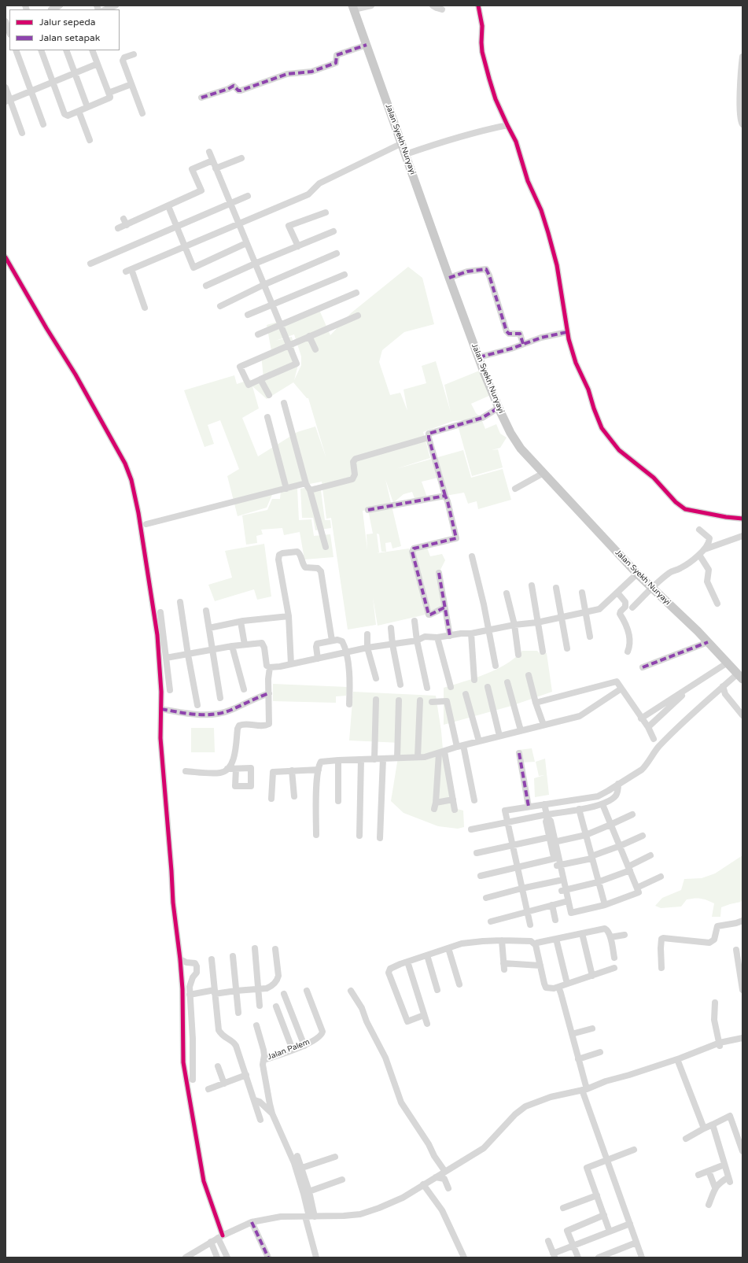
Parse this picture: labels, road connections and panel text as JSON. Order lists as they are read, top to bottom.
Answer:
{
  "streets": {
    "main road": ["Jalan Syekh Nuryayi"],
    "street": ["Jalan Palem"]
  },
  "legend": ["Jalur sepeda", "Jalan setapak"]
}
